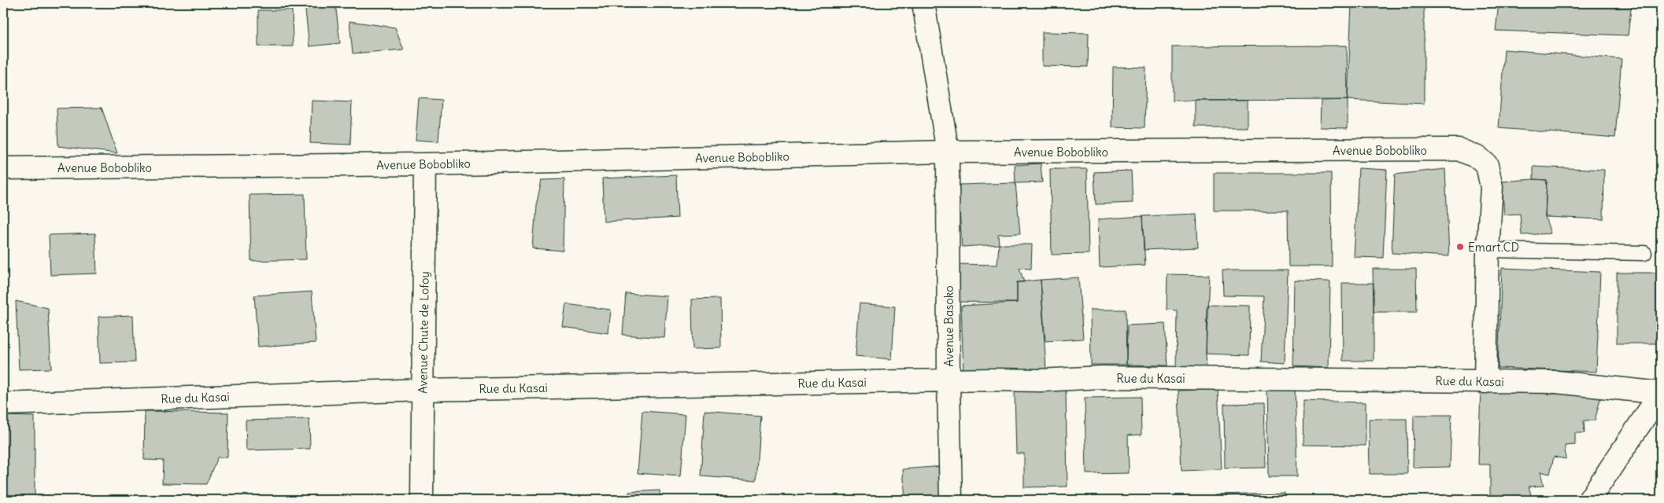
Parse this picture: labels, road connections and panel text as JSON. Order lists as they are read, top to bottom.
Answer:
{
  "streets": {
    "street": [
      "Avenue Bobobliko",
      "Avenue Basoko",
      "Avenue Chute de Lofoy",
      "Rue du Kasai"
    ]
  },
  "crossings": [
    ["Avenue Bobobliko", "Avenue Basoko"],
    ["Avenue Bobobliko", "Avenue Chute de Lofoy"],
    ["Avenue Basoko", "Rue du Kasai"],
    ["Avenue Chute de Lofoy", "Rue du Kasai"]
  ],
  "places": ["Emart.CD"]
}
